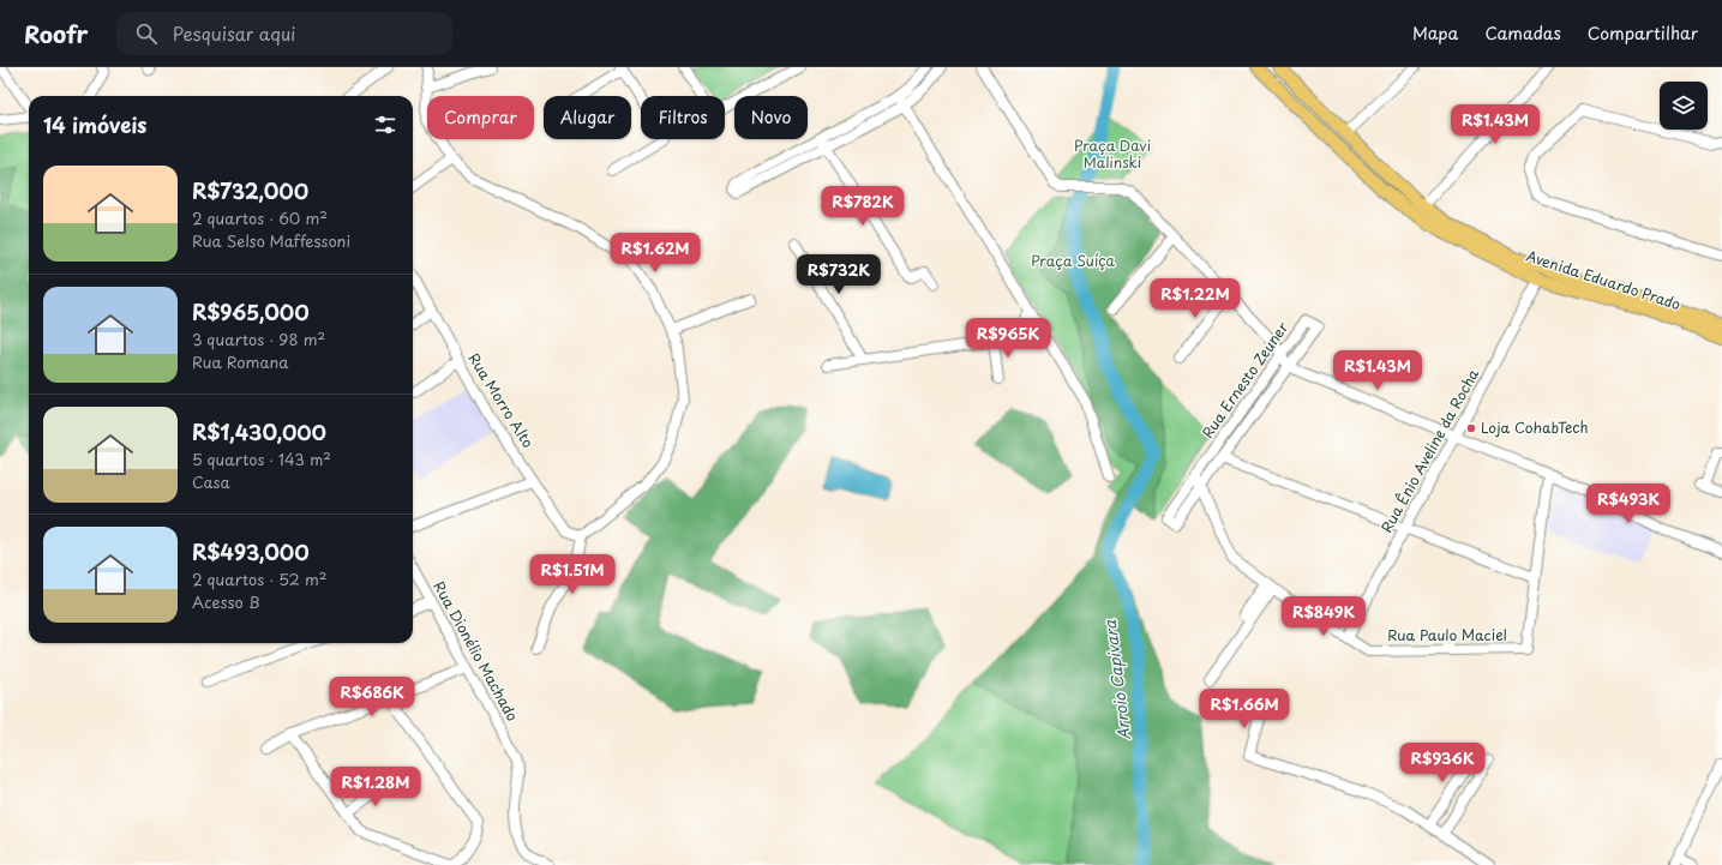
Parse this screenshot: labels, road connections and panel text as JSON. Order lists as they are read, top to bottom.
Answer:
{
  "streets": {
    "main road": ["Avenida Eduardo Prado"],
    "street": [
      "Rua Ernesto Zeuner",
      "Rua Morro Alto",
      "Rua Ênio Aveline da Rocha",
      "Rua Paulo Maciel",
      "Rua Dionélio Machado"
    ]
  },
  "crossings": [
    ["Avenida Eduardo Prado", "Rua Ênio Aveline da Rocha"],
    ["Rua Ernesto Zeuner", "Rua Paulo Maciel"],
    ["Rua Ênio Aveline da Rocha", "Rua Paulo Maciel"]
  ],
  "water": ["Arroio Capivara"],
  "parks": ["Praça Davi Malinski", "Praça Suíça"],
  "places": ["Loja CohabTech"],
  "page": {
    "header": "Roofr",
    "search": "Pesquisar aqui",
    "nav": ["Mapa", "Camadas", "Compartilhar"],
    "chip": [
      "Comprar",
      "Alugar",
      "Filtros",
      "Novo"
    ],
    "heading": "14 imóveis",
    "price": [
      "R$1.43M",
      "R$782K",
      "R$1.62M",
      "R$732K",
      "R$1.22M",
      "R$965K",
      "R$1.43M",
      "R$493K",
      "R$1.51M",
      "R$849K",
      "R$686K",
      "R$1.66M",
      "R$936K",
      "R$1.28M"
    ],
    "list": [
      {
        "name": "R$732,000",
        "note": "2 quartos · 60 m² · Rua Selso Maffessoni"
      },
      {
        "name": "R$965,000",
        "note": "3 quartos · 98 m² · Rua Romana"
      },
      {
        "name": "R$1,430,000",
        "note": "5 quartos · 143 m² · Casa"
      },
      {
        "name": "R$493,000",
        "note": "2 quartos · 52 m² · Acesso B"
      }
    ]
  }
}
